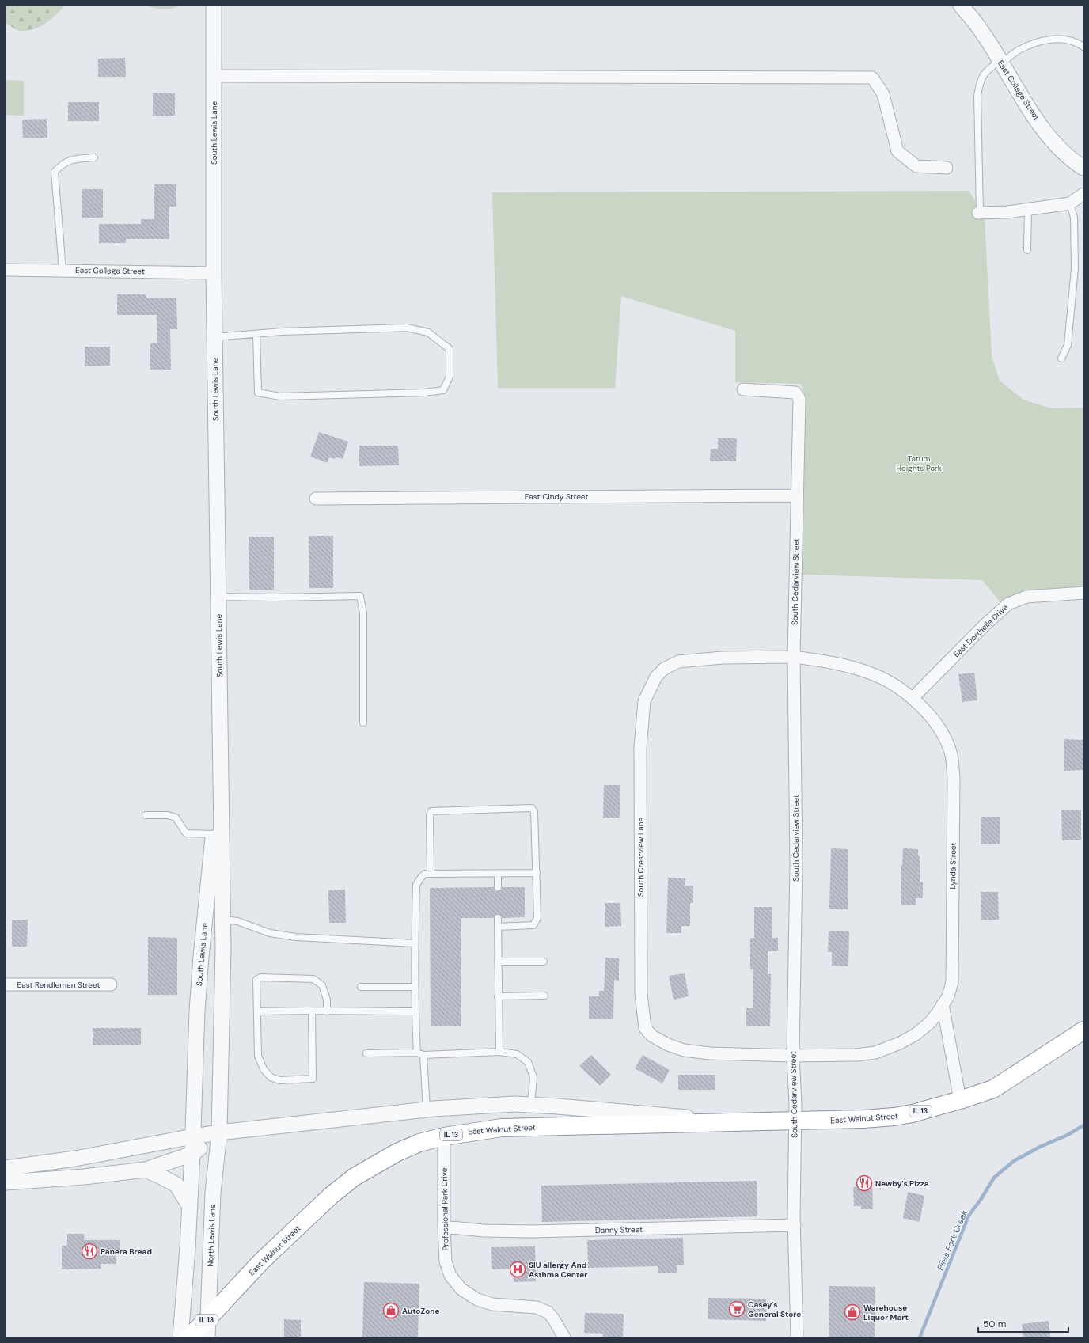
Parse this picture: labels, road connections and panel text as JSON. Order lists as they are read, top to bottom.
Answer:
{
  "streets": {
    "highway": ["IL 13", "East Walnut Street"],
    "street": [
      "East College Street",
      "South Lewis Lane",
      "East Cindy Street",
      "South Cedarview Street",
      "East Dorthella Drive",
      "South Crestview Lane",
      "Lynda Street",
      "East Rendleman Street",
      "Professional Park Drive",
      "Danny Street",
      "North Lewis Lane"
    ]
  },
  "crossings": [
    ["East College Street", "South Lewis Lane"],
    ["South Lewis Lane", "East Walnut Street"],
    ["South Lewis Lane", "North Lewis Lane"],
    ["East Cindy Street", "South Cedarview Street"],
    ["South Cedarview Street", "South Crestview Lane"],
    ["South Cedarview Street", "Lynda Street"],
    ["South Cedarview Street", "East Walnut Street"],
    ["South Cedarview Street", "Danny Street"],
    ["East Dorthella Drive", "Lynda Street"],
    ["South Crestview Lane", "Lynda Street"],
    ["East Walnut Street", "Professional Park Drive"],
    ["East Walnut Street", "North Lewis Lane"],
    ["Professional Park Drive", "Danny Street"]
  ],
  "water": ["Piles Fork Creek"],
  "parks": ["Tatum Heights Park"],
  "places": {
    "restaurant": ["Newby's Pizza", "Panera Bread"],
    "hospital": ["SIU allergy And Asthma Center"],
    "supermarket": ["Casey's General Store"],
    "shop": ["AutoZone", "Warehouse Liquor Mart"]
  },
  "scale_bar": "50 m"
}
